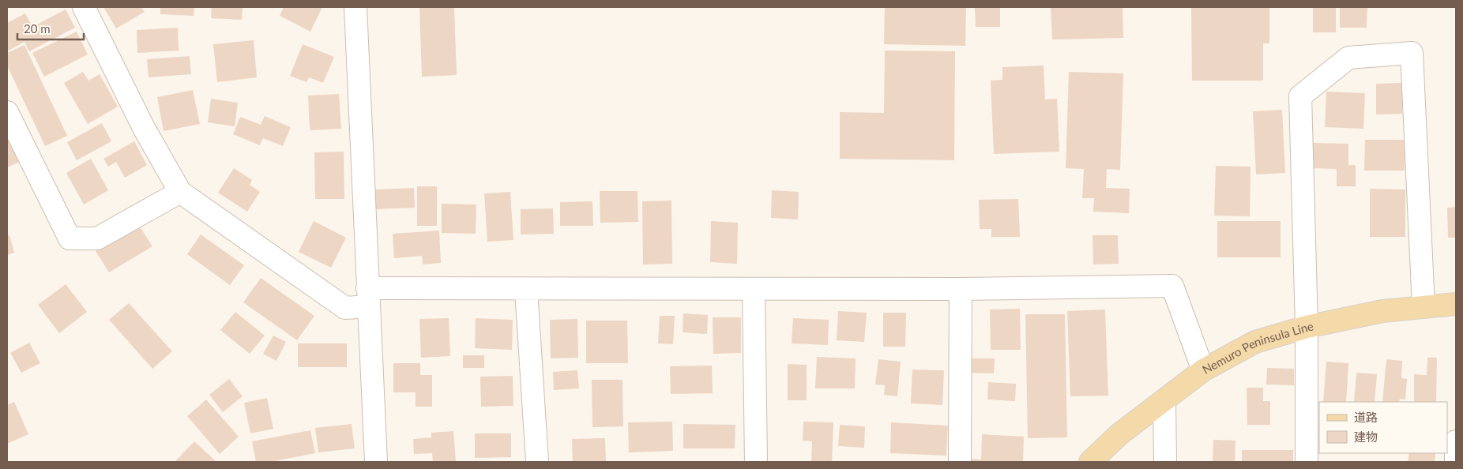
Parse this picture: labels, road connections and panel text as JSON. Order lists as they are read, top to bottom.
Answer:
{
  "streets": {
    "main road": ["Nemuro Peninsula Line"]
  },
  "legend": ["道路", "建物"],
  "scale_bar": "20 m"
}
